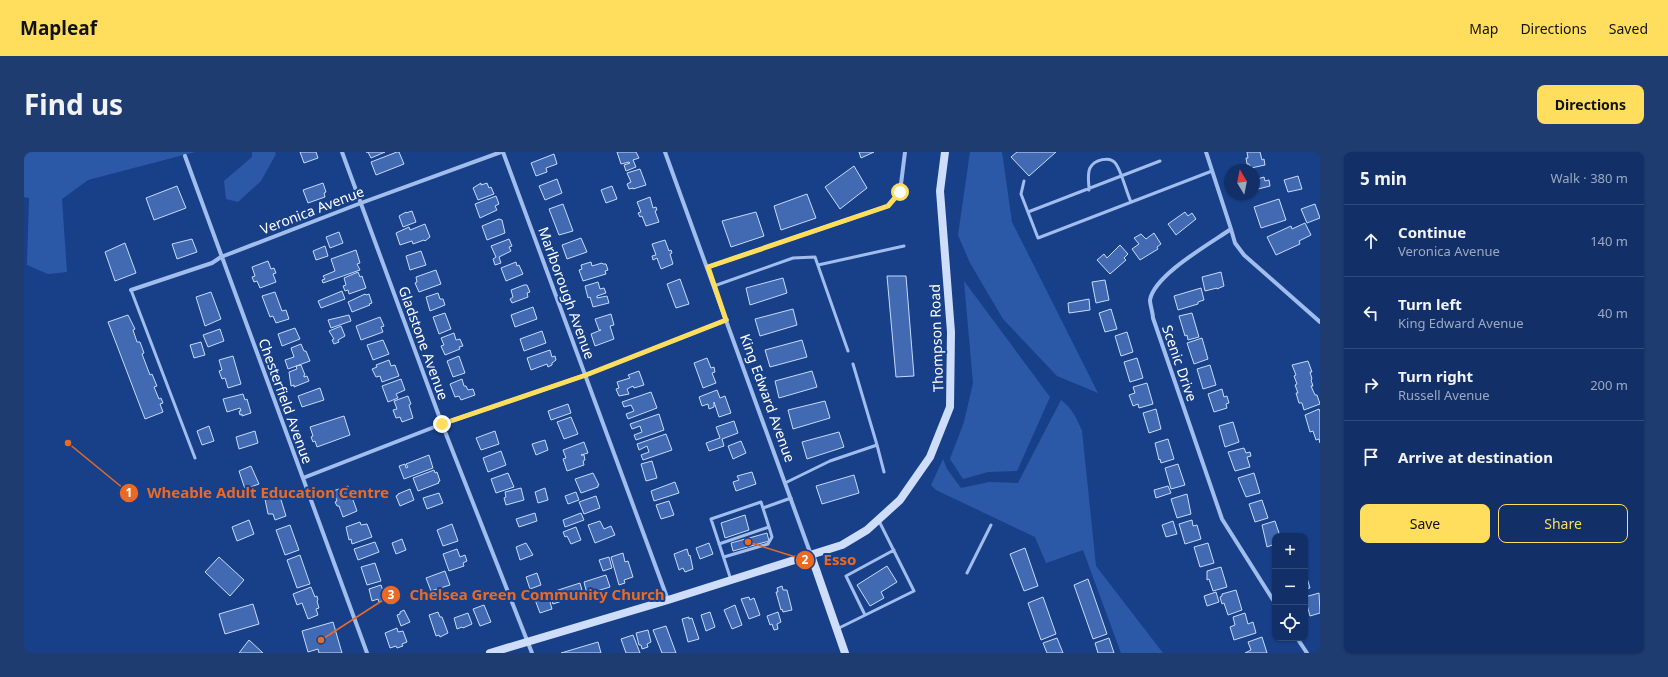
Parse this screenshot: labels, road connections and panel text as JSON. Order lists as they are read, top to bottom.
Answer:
{
  "streets": {
    "street": [
      "Veronica Avenue",
      "Marlborough Avenue",
      "Thompson Road",
      "Gladstone Avenue",
      "Scenic Drive",
      "King Edward Avenue",
      "Chesterfield Avenue"
    ]
  },
  "crossings": [
    ["Veronica Avenue", "Marlborough Avenue"],
    ["Veronica Avenue", "Gladstone Avenue"],
    ["Veronica Avenue", "Chesterfield Avenue"],
    ["Marlborough Avenue", "Thompson Road"],
    ["Thompson Road", "Gladstone Avenue"],
    ["Thompson Road", "King Edward Avenue"]
  ],
  "places": ["Wheable Adult Education Centre", "Esso", "Chelsea Green Community Church"],
  "north": "top",
  "page": {
    "header": "Mapleaf",
    "nav": ["Map", "Directions", "Saved"],
    "title": "Find us",
    "buttons": [
      "Directions",
      ["Save", "Share"]
    ],
    "heading": ["5 min", "Walk · 380 m"],
    "list": [
      ["Continue", "Veronica Avenue", "140 m"],
      ["Turn left", "King Edward Avenue", "40 m"],
      ["Turn right", "Russell Avenue", "200 m"],
      "Arrive at destination"
    ],
    "map_buttons": ["+", "−"]
  }
}
